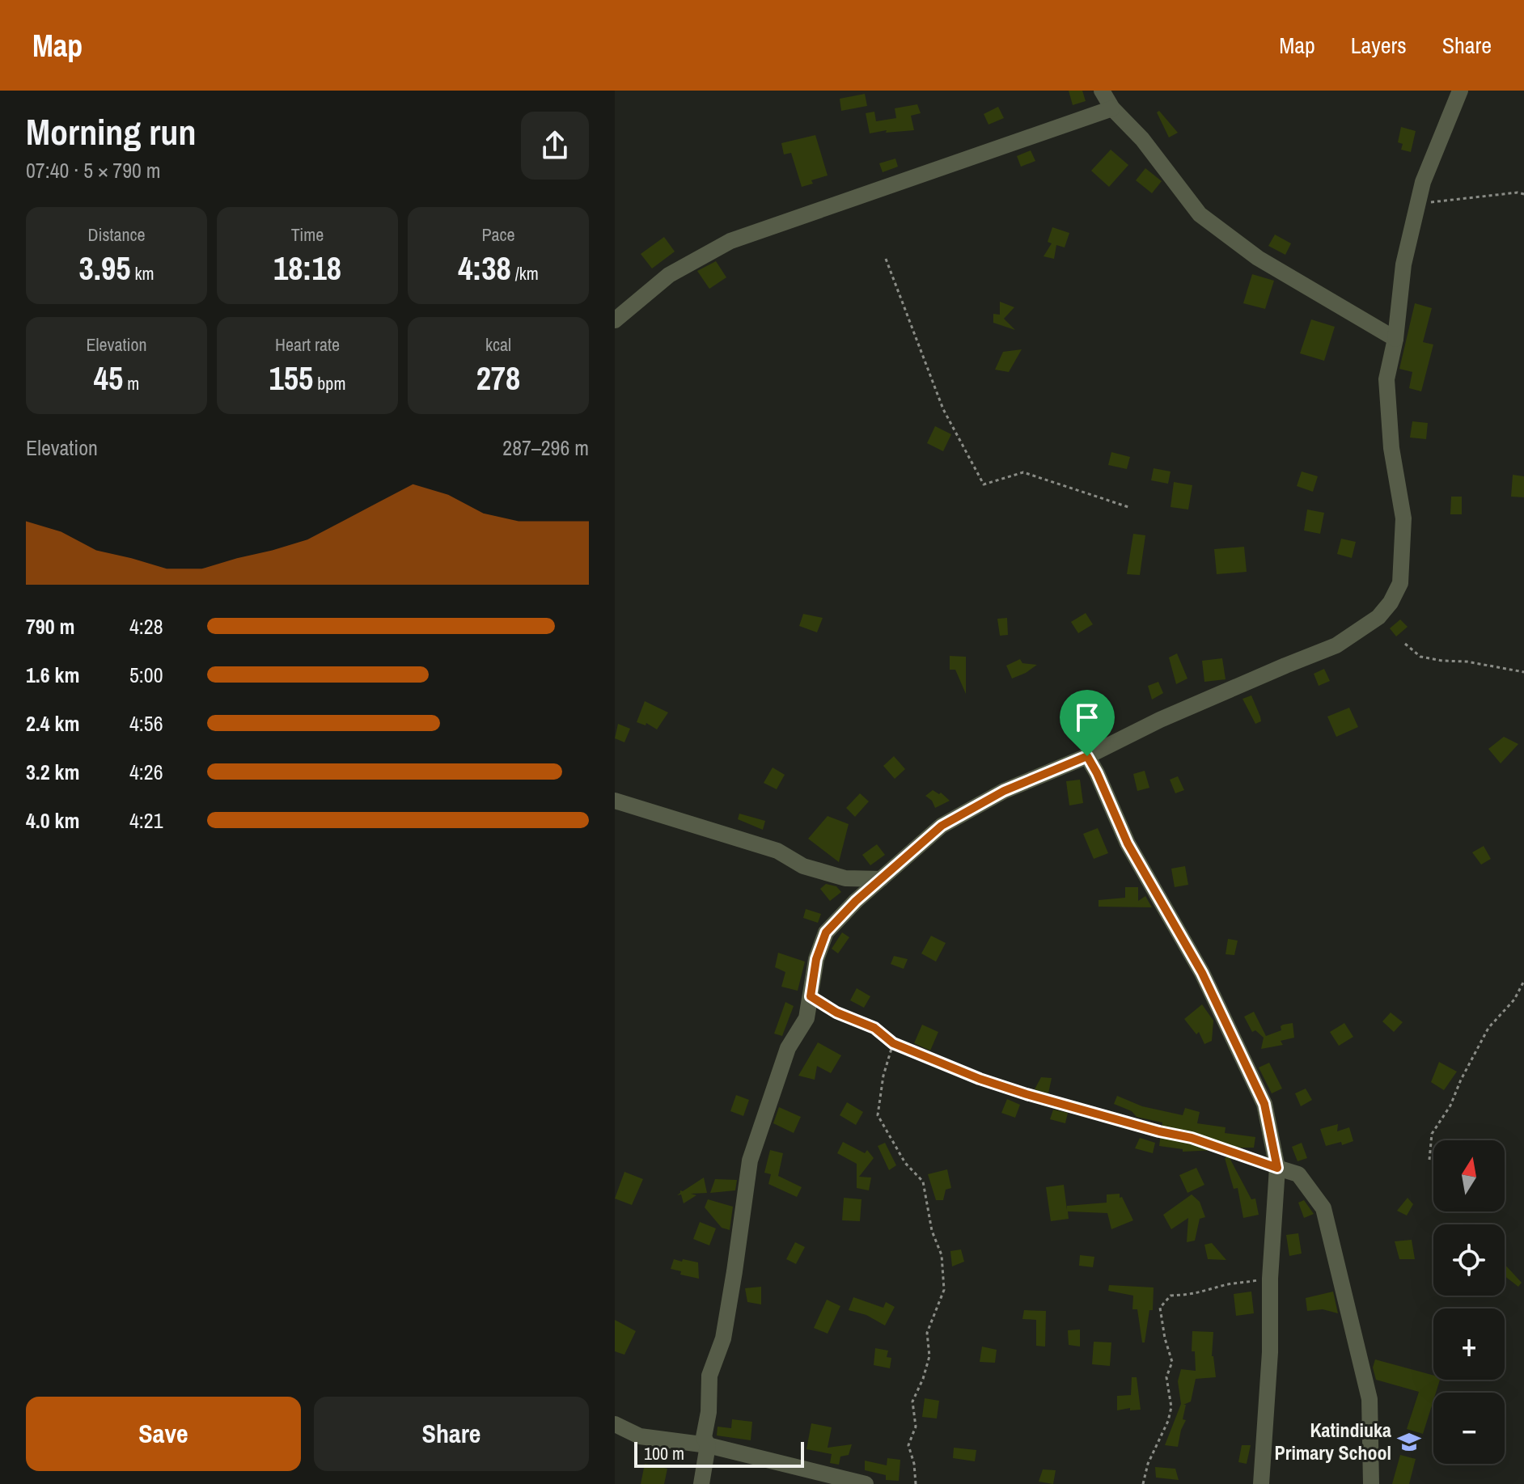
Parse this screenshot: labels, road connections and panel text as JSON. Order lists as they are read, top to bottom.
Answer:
{
  "places": {
    "school or university": ["Katindiuka Primary School"]
  },
  "scale_bar": "100 m",
  "north": "top",
  "page": {
    "header": "Map",
    "nav": ["Map", "Layers", "Share"],
    "heading": ["Morning run", "07:40 · 5 × 790 m"],
    "stats": [
      ["Distance", "3.95 km"],
      ["Time", "18:18"],
      ["Pace", "4:38 /km"],
      ["Elevation", "45 m"],
      ["Heart rate", "155 bpm"],
      ["kcal", "278"]
    ],
    "chart": ["Elevation", "287–296 m"],
    "list": [
      {
        "name": "790 m",
        "note": "4:28"
      },
      {
        "name": "1.6 km",
        "note": "5:00"
      },
      {
        "name": "2.4 km",
        "note": "4:56"
      },
      {
        "name": "3.2 km",
        "note": "4:26"
      },
      {
        "name": "4.0 km",
        "note": "4:21"
      }
    ],
    "map_buttons": ["+", "−"],
    "buttons": ["Save", "Share"],
    "scale": "100 m"
  }
}
